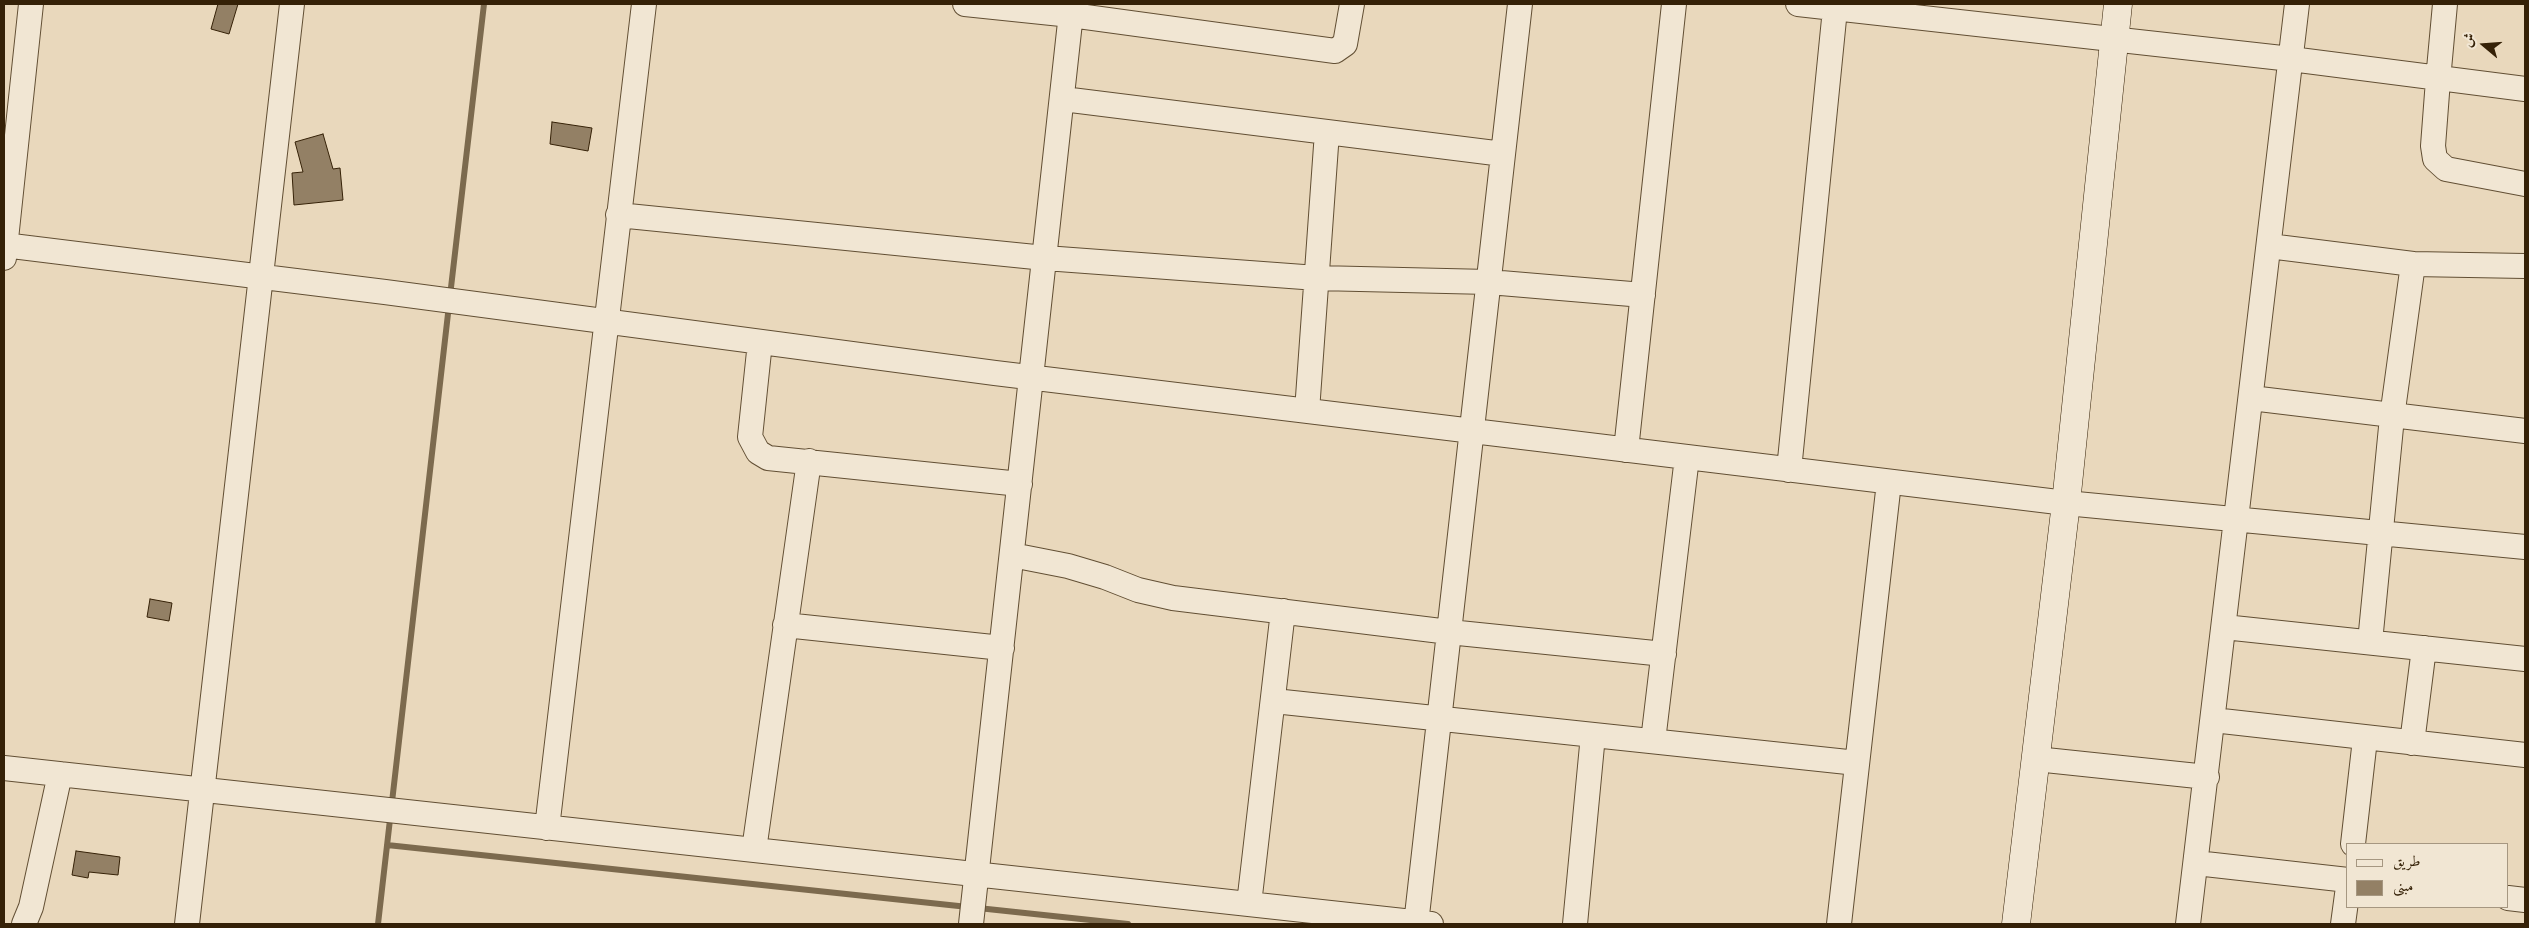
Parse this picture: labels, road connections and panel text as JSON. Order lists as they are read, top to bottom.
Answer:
{
  "legend": ["طريق", "مبنى"],
  "north": "left"
}
